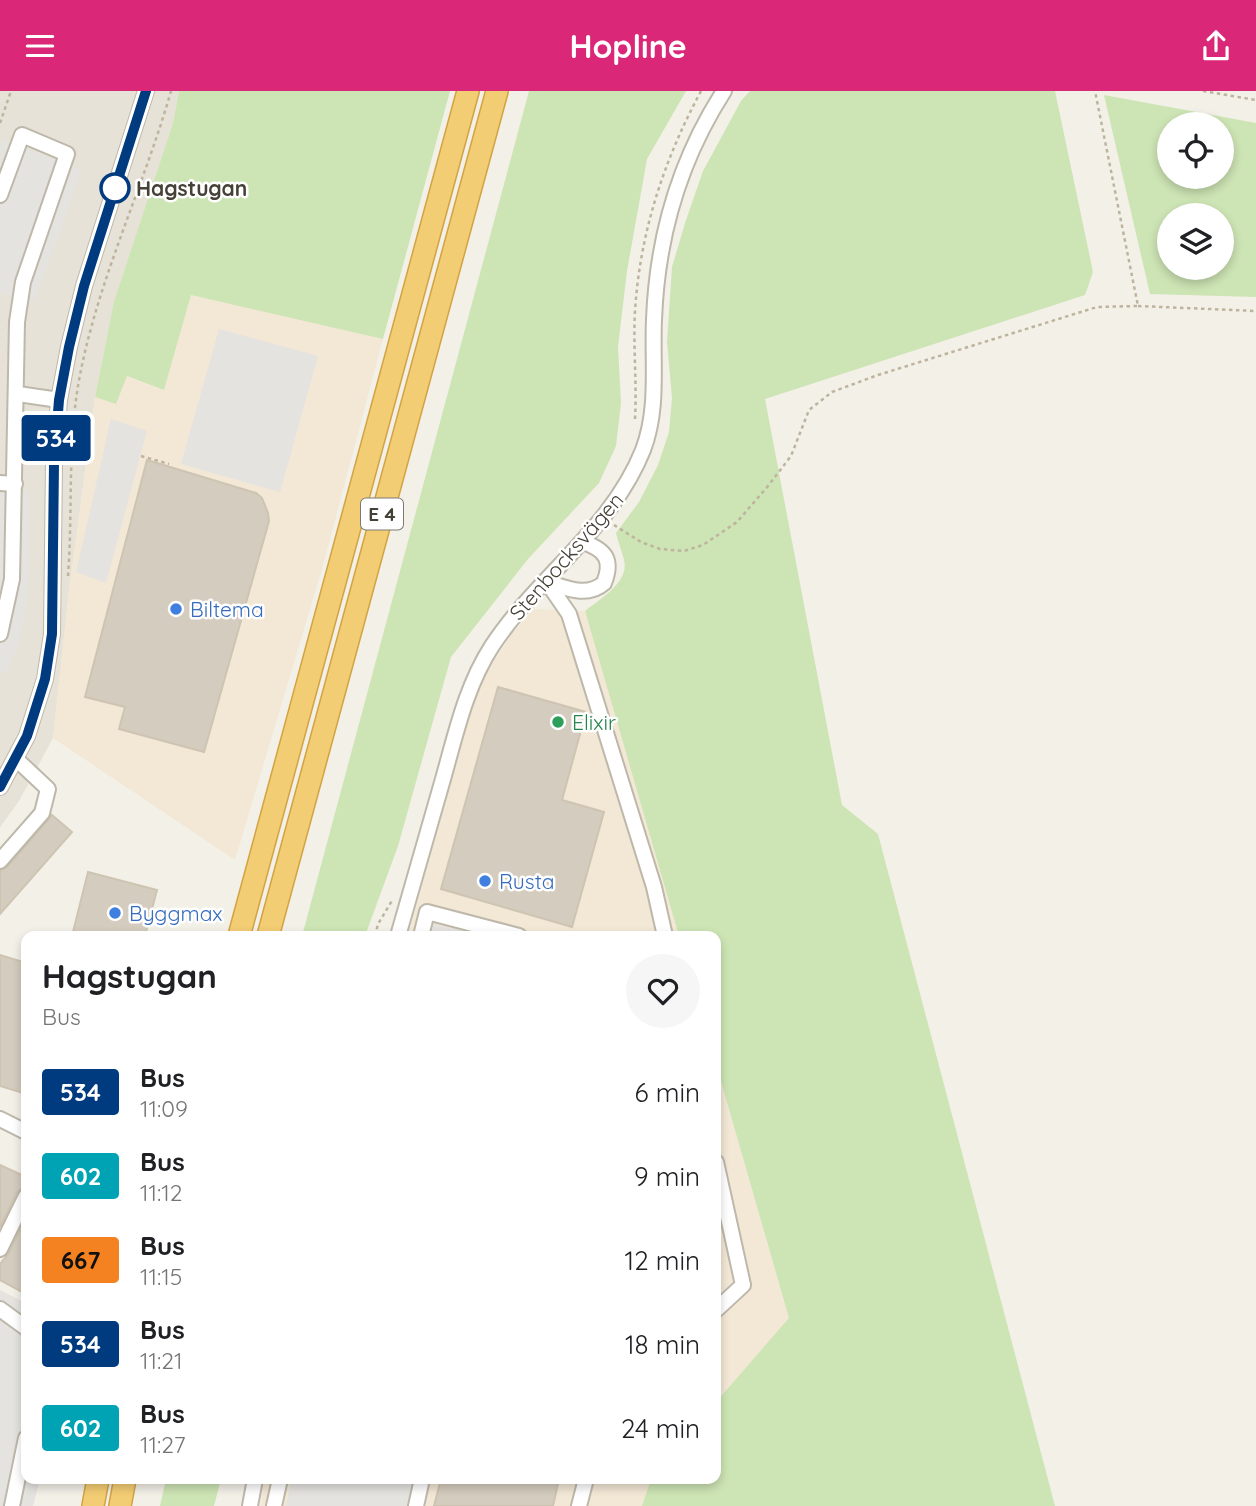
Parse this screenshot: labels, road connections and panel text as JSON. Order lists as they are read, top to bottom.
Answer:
{
  "streets": {
    "highway": ["E 4"],
    "street": ["Stenbocksvägen"]
  },
  "places": [
    "Hagstugan",
    "Biltema",
    "Elixir",
    "Rusta",
    "Byggmax"
  ],
  "lines": ["bus line 534"],
  "page": {
    "header": "Hopline",
    "on_map": "534",
    "heading": ["Hagstugan", "Bus"],
    "list": [
      {
        "mark": "534",
        "name": "Bus",
        "note": "11:09",
        "value": "6 min"
      },
      {
        "mark": "602",
        "name": "Bus",
        "note": "11:12",
        "value": "9 min"
      },
      {
        "mark": "667",
        "name": "Bus",
        "note": "11:15",
        "value": "12 min"
      },
      {
        "mark": "534",
        "name": "Bus",
        "note": "11:21",
        "value": "18 min"
      },
      {
        "mark": "602",
        "name": "Bus",
        "note": "11:27",
        "value": "24 min"
      }
    ]
  }
}
